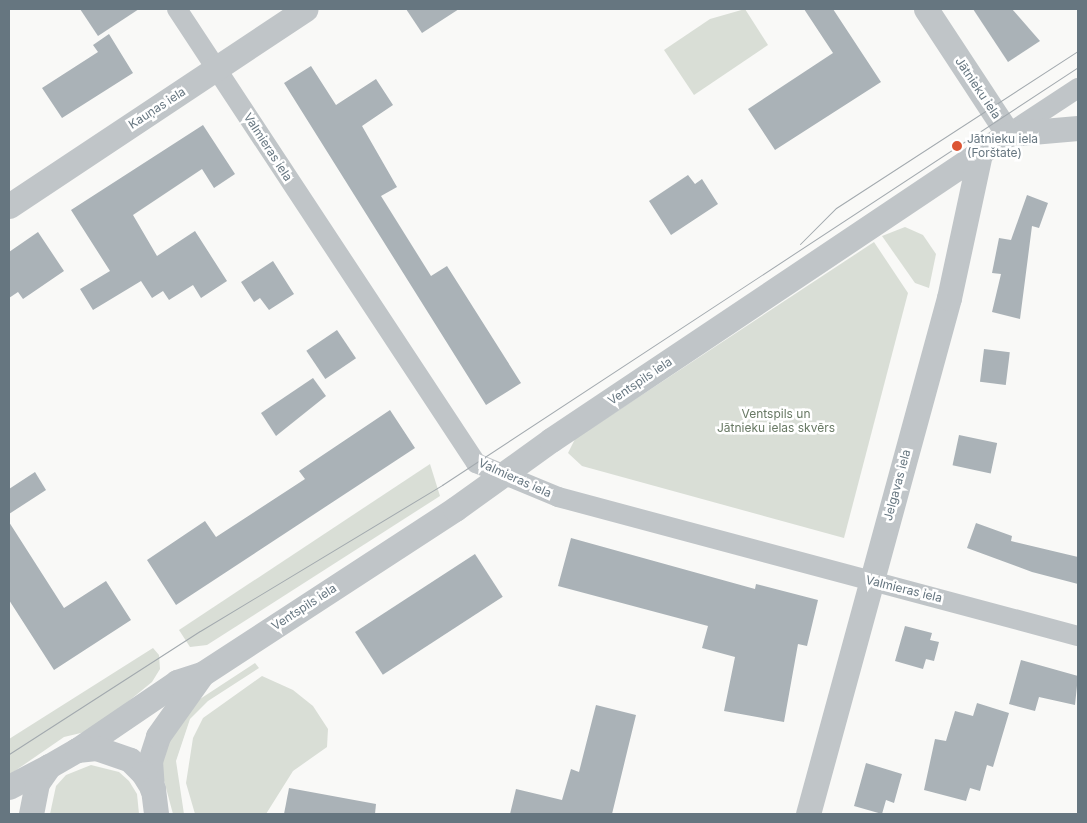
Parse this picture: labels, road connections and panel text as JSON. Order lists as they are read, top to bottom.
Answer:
{
  "streets": {
    "street": [
      "Jātnieku iela",
      "Kauņas iela",
      "Valmieras iela",
      "Ventspils iela",
      "Jelgavas iela"
    ]
  },
  "crossings": [
    ["Jātnieku iela", "Ventspils iela"],
    ["Kauņas iela", "Valmieras iela"],
    ["Valmieras iela", "Ventspils iela"],
    ["Valmieras iela", "Jelgavas iela"],
    ["Ventspils iela", "Jelgavas iela"]
  ],
  "parks": ["Ventspils un Jātnieku ielas skvērs"],
  "places": ["Jātnieku iela (Forštate)"]
}
